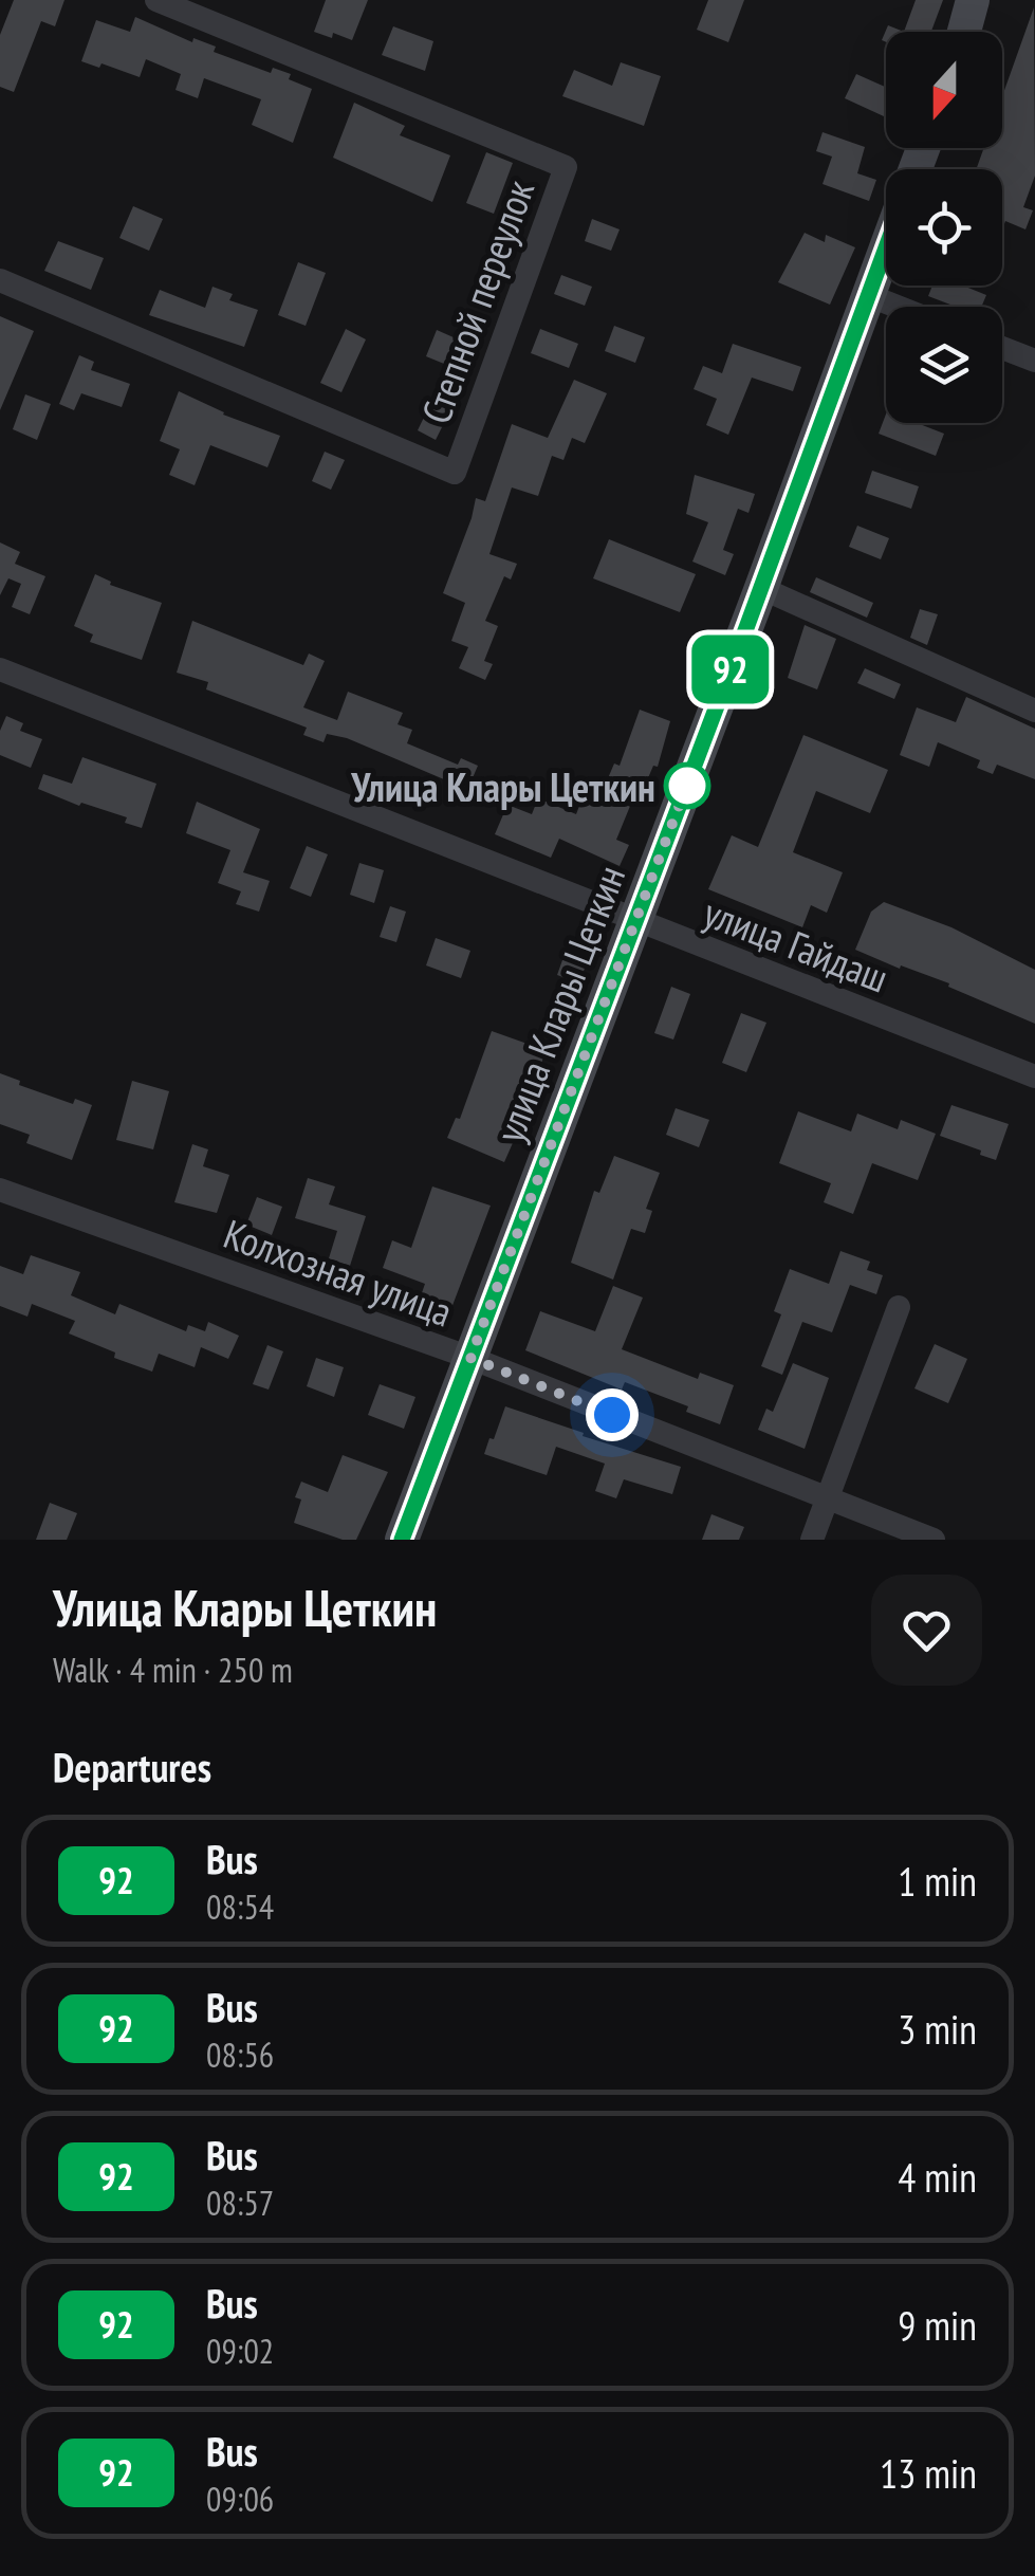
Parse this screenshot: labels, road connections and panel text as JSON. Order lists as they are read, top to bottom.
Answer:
{
  "streets": {
    "main road": ["улица Клары Цеткин"],
    "street": ["Степной переулок", "улица Гайдаш", "Колхозная улица"]
  },
  "crossings": [
    ["улица Гайдаш", "улица Клары Цеткин"],
    ["улица Клары Цеткин", "Колхозная улица"]
  ],
  "places": ["Улица Клары Цеткин"],
  "lines": ["bus line 92"],
  "north": "bottom",
  "page": {
    "on_map": "92",
    "heading": [
      ["Улица Клары Цеткин", "Walk · 4 min · 250 m"],
      "Departures"
    ],
    "list": [
      {
        "mark": "92",
        "name": "Bus",
        "note": "08:54",
        "value": "1 min"
      },
      {
        "mark": "92",
        "name": "Bus",
        "note": "08:56",
        "value": "3 min"
      },
      {
        "mark": "92",
        "name": "Bus",
        "note": "08:57",
        "value": "4 min"
      },
      {
        "mark": "92",
        "name": "Bus",
        "note": "09:02",
        "value": "9 min"
      },
      {
        "mark": "92",
        "name": "Bus",
        "note": "09:06",
        "value": "13 min"
      }
    ]
  }
}
